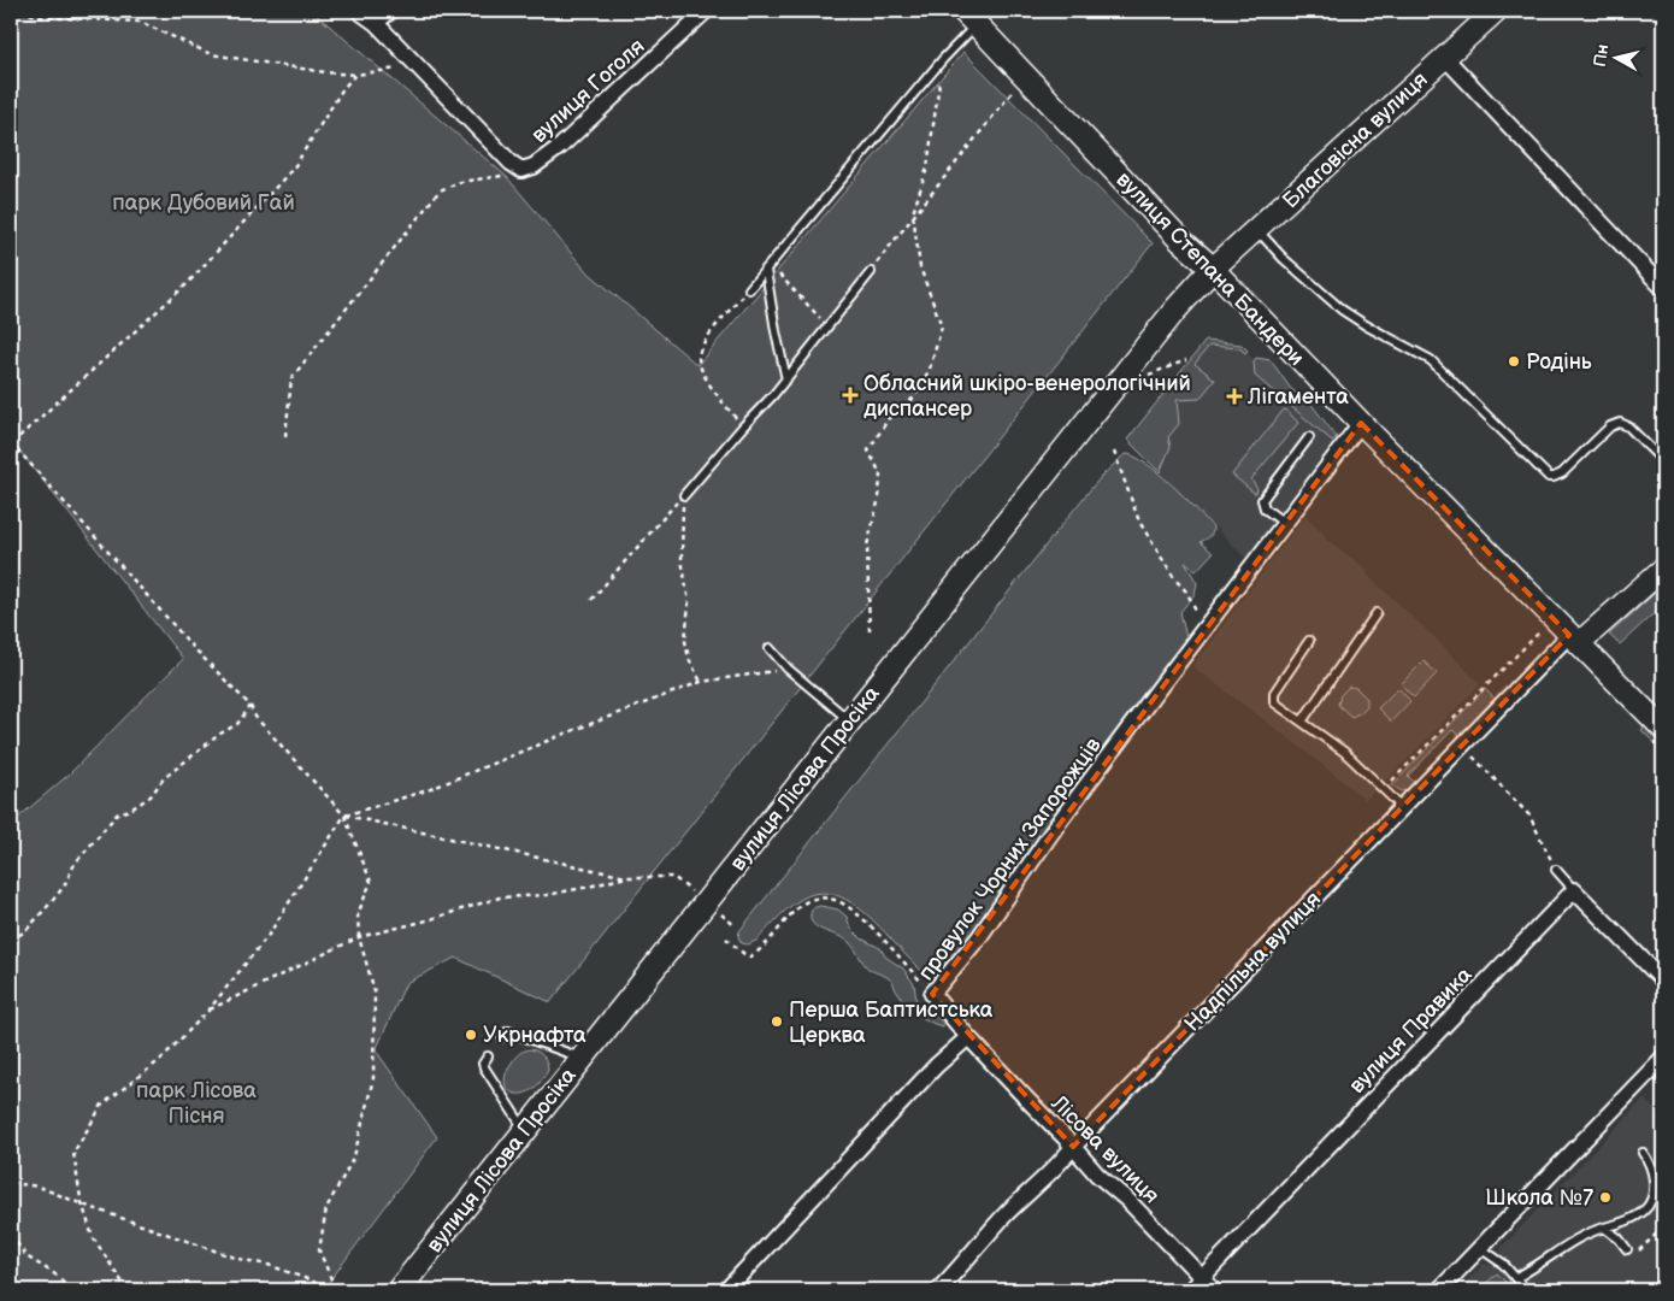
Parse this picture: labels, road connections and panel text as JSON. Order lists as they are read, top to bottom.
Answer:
{
  "streets": {
    "main road": [
      "Благовісна вулиця",
      "вулиця Степана Бандери",
      "вулиця Лісова Просіка",
      "Надпільна вулиця"
    ],
    "street": [
      "вулиця Гоголя",
      "провулок Чорних Запорожців",
      "вулиця Правика",
      "Лісова вулиця"
    ]
  },
  "crossings": [
    ["Благовісна вулиця", "вулиця Степана Бандери"],
    ["Благовісна вулиця", "вулиця Лісова Просіка"],
    ["вулиця Степана Бандери", "вулиця Лісова Просіка"],
    ["вулиця Степана Бандери", "провулок Чорних Запорожців"],
    ["вулиця Степана Бандери", "Надпільна вулиця"],
    ["провулок Чорних Запорожців", "Лісова вулиця"],
    ["Надпільна вулиця", "Лісова вулиця"],
    ["вулиця Правика", "Лісова вулиця"]
  ],
  "parks": ["парк Дубовий Гай", "парк Лісова Пісня"],
  "places": {
    "other": [
      "Родінь",
      "Перша Баптистська Церква",
      "Укрнафта",
      "Школа №7"
    ],
    "health": ["Обласний шкіро-венерологічний диспансер", "Лігамента"]
  },
  "north": "left"
}
